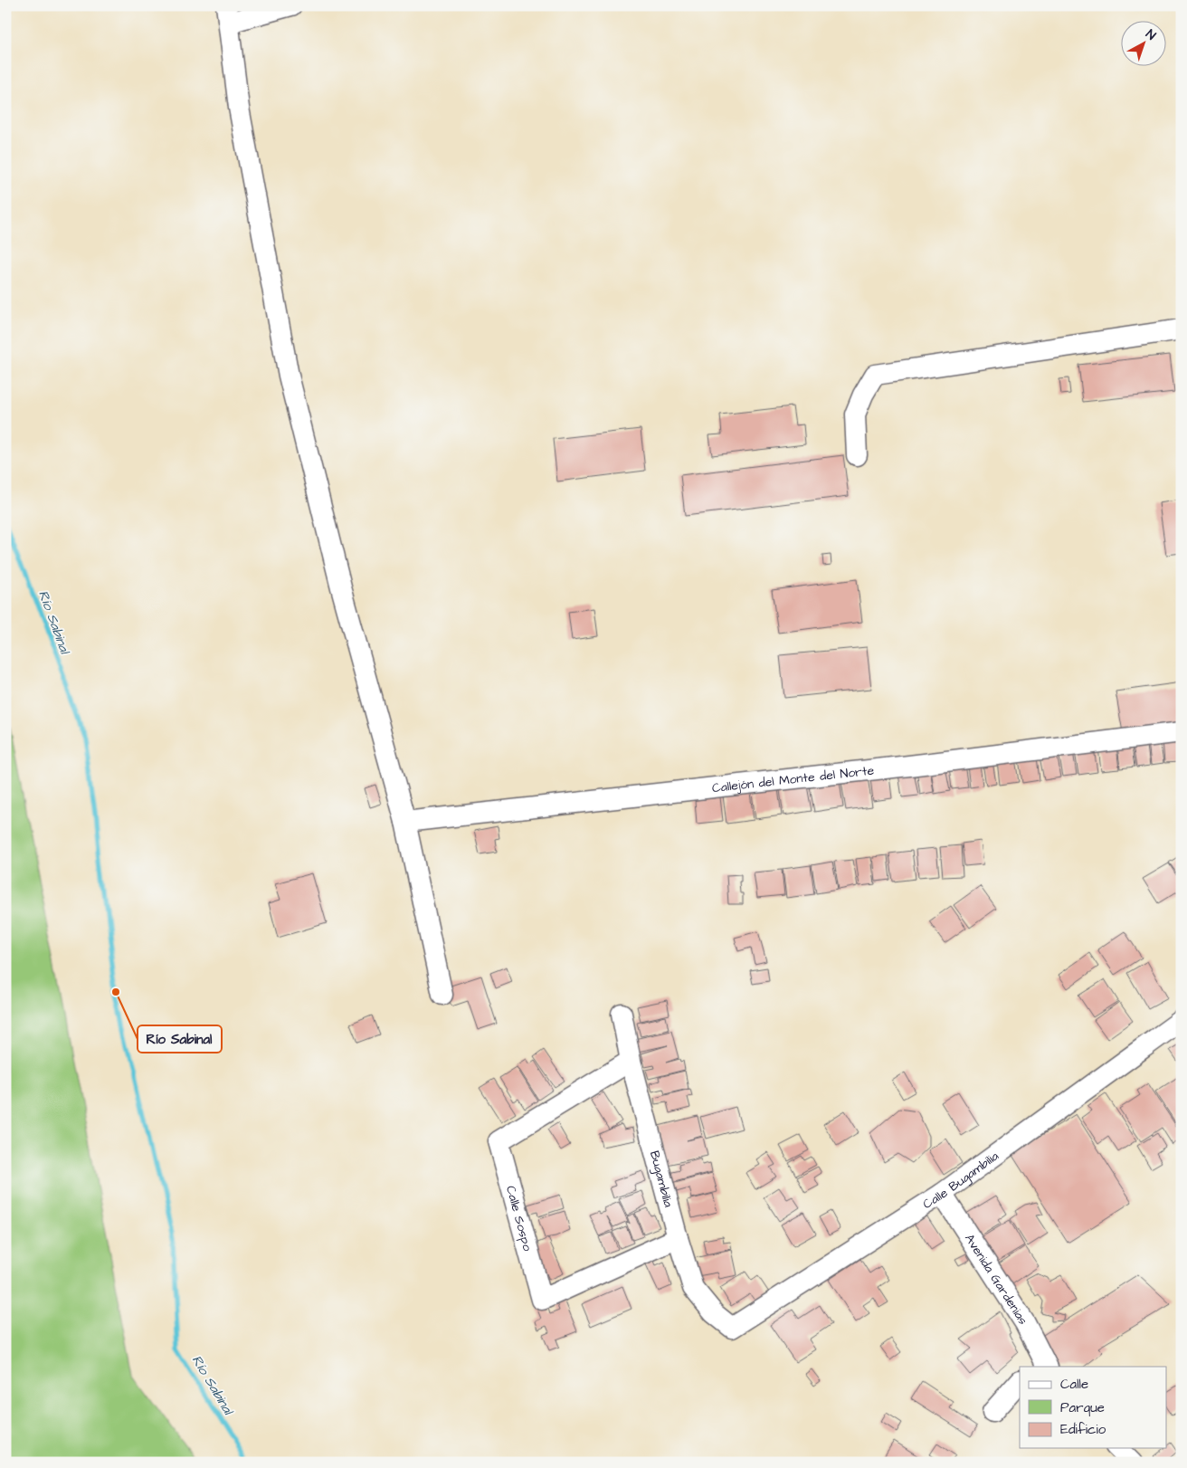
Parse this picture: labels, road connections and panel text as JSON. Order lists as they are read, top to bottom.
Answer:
{
  "streets": {
    "street": [
      "Callejón del Monte del Norte",
      "Bugambilia",
      "Calle Bugambilia",
      "Calle Sospo",
      "Avenida Gardenias"
    ]
  },
  "crossings": [
    ["Bugambilia", "Calle Bugambilia"],
    ["Bugambilia", "Calle Sospo"],
    ["Calle Bugambilia", "Avenida Gardenias"]
  ],
  "water": ["Río Sabinal"],
  "places": ["Río Sabinal"],
  "legend": ["Calle", "Parque", "Edificio"],
  "north": "top right"
}
